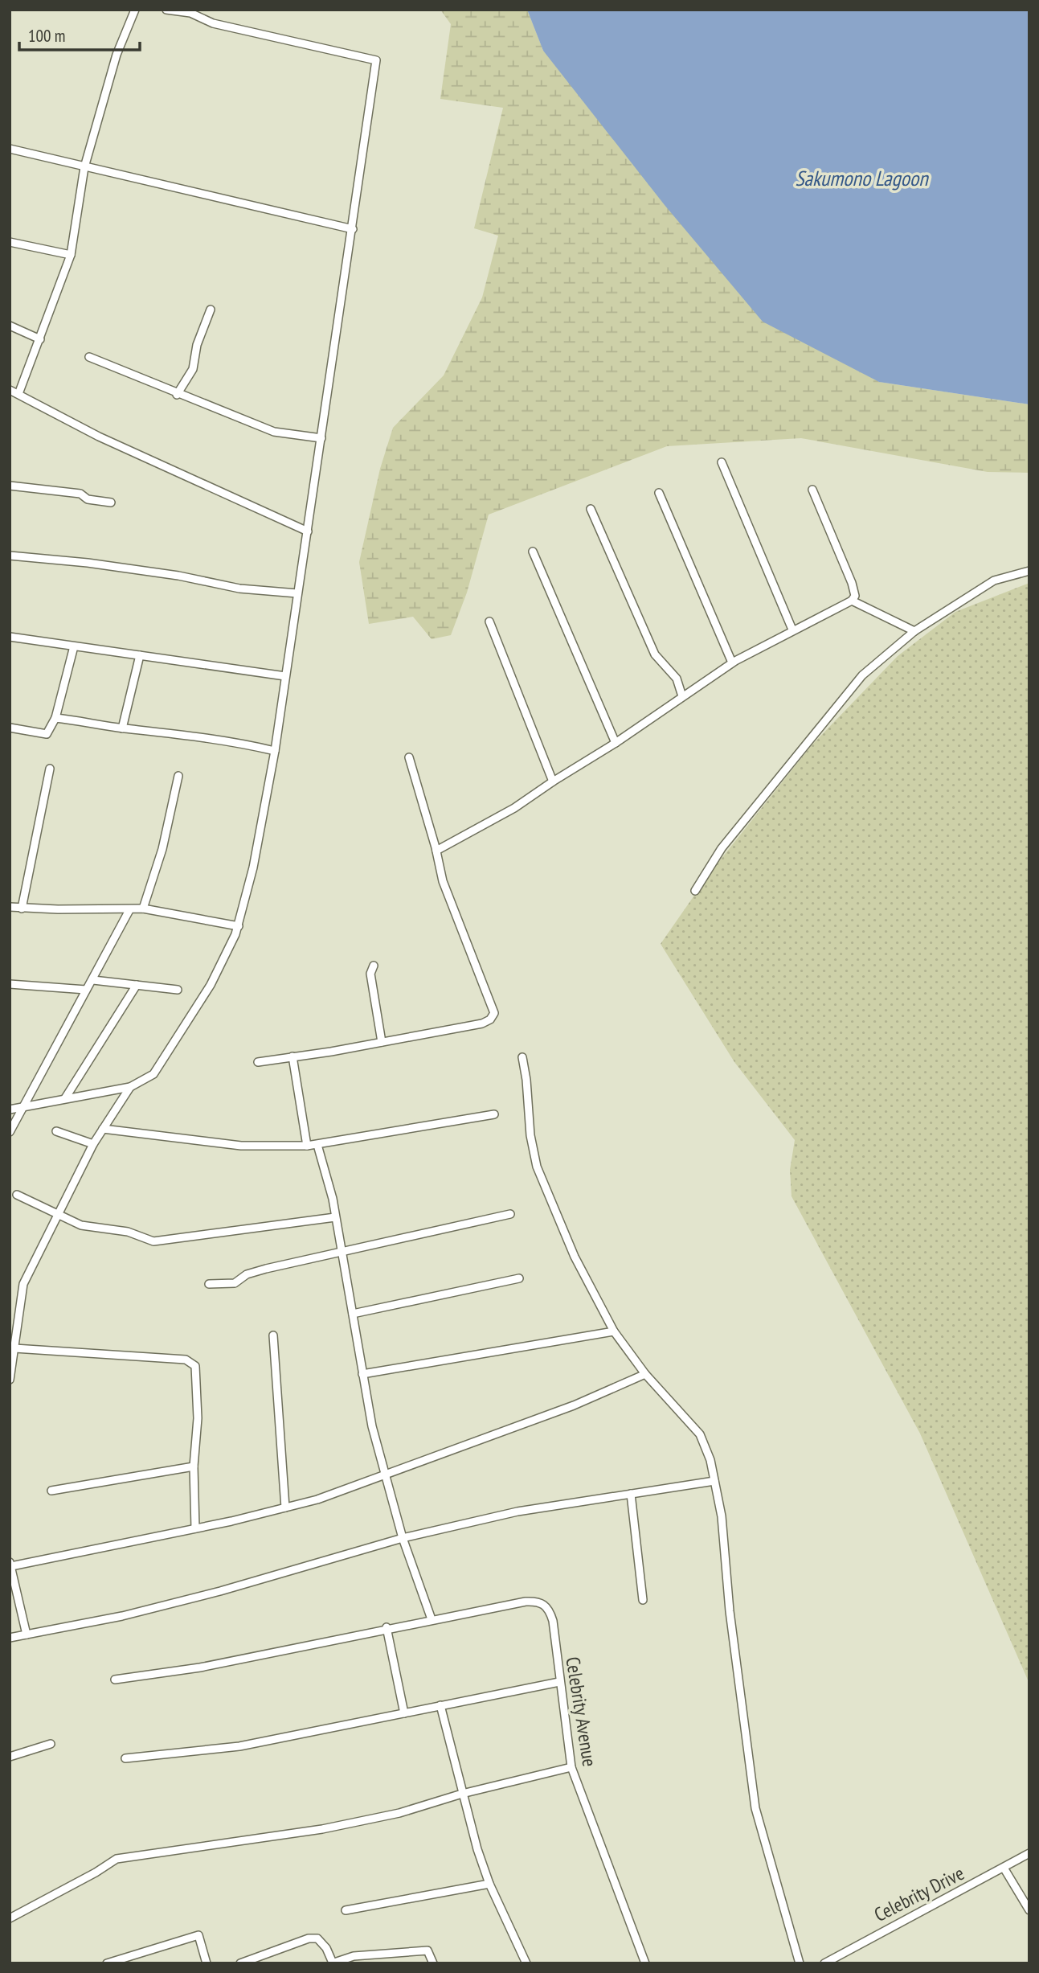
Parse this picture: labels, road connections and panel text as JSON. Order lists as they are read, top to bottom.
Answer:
{
  "streets": {
    "street": ["Celebrity Avenue", "Celebrity Drive"]
  },
  "water": ["Sakumono Lagoon"],
  "scale_bar": "100 m"
}
